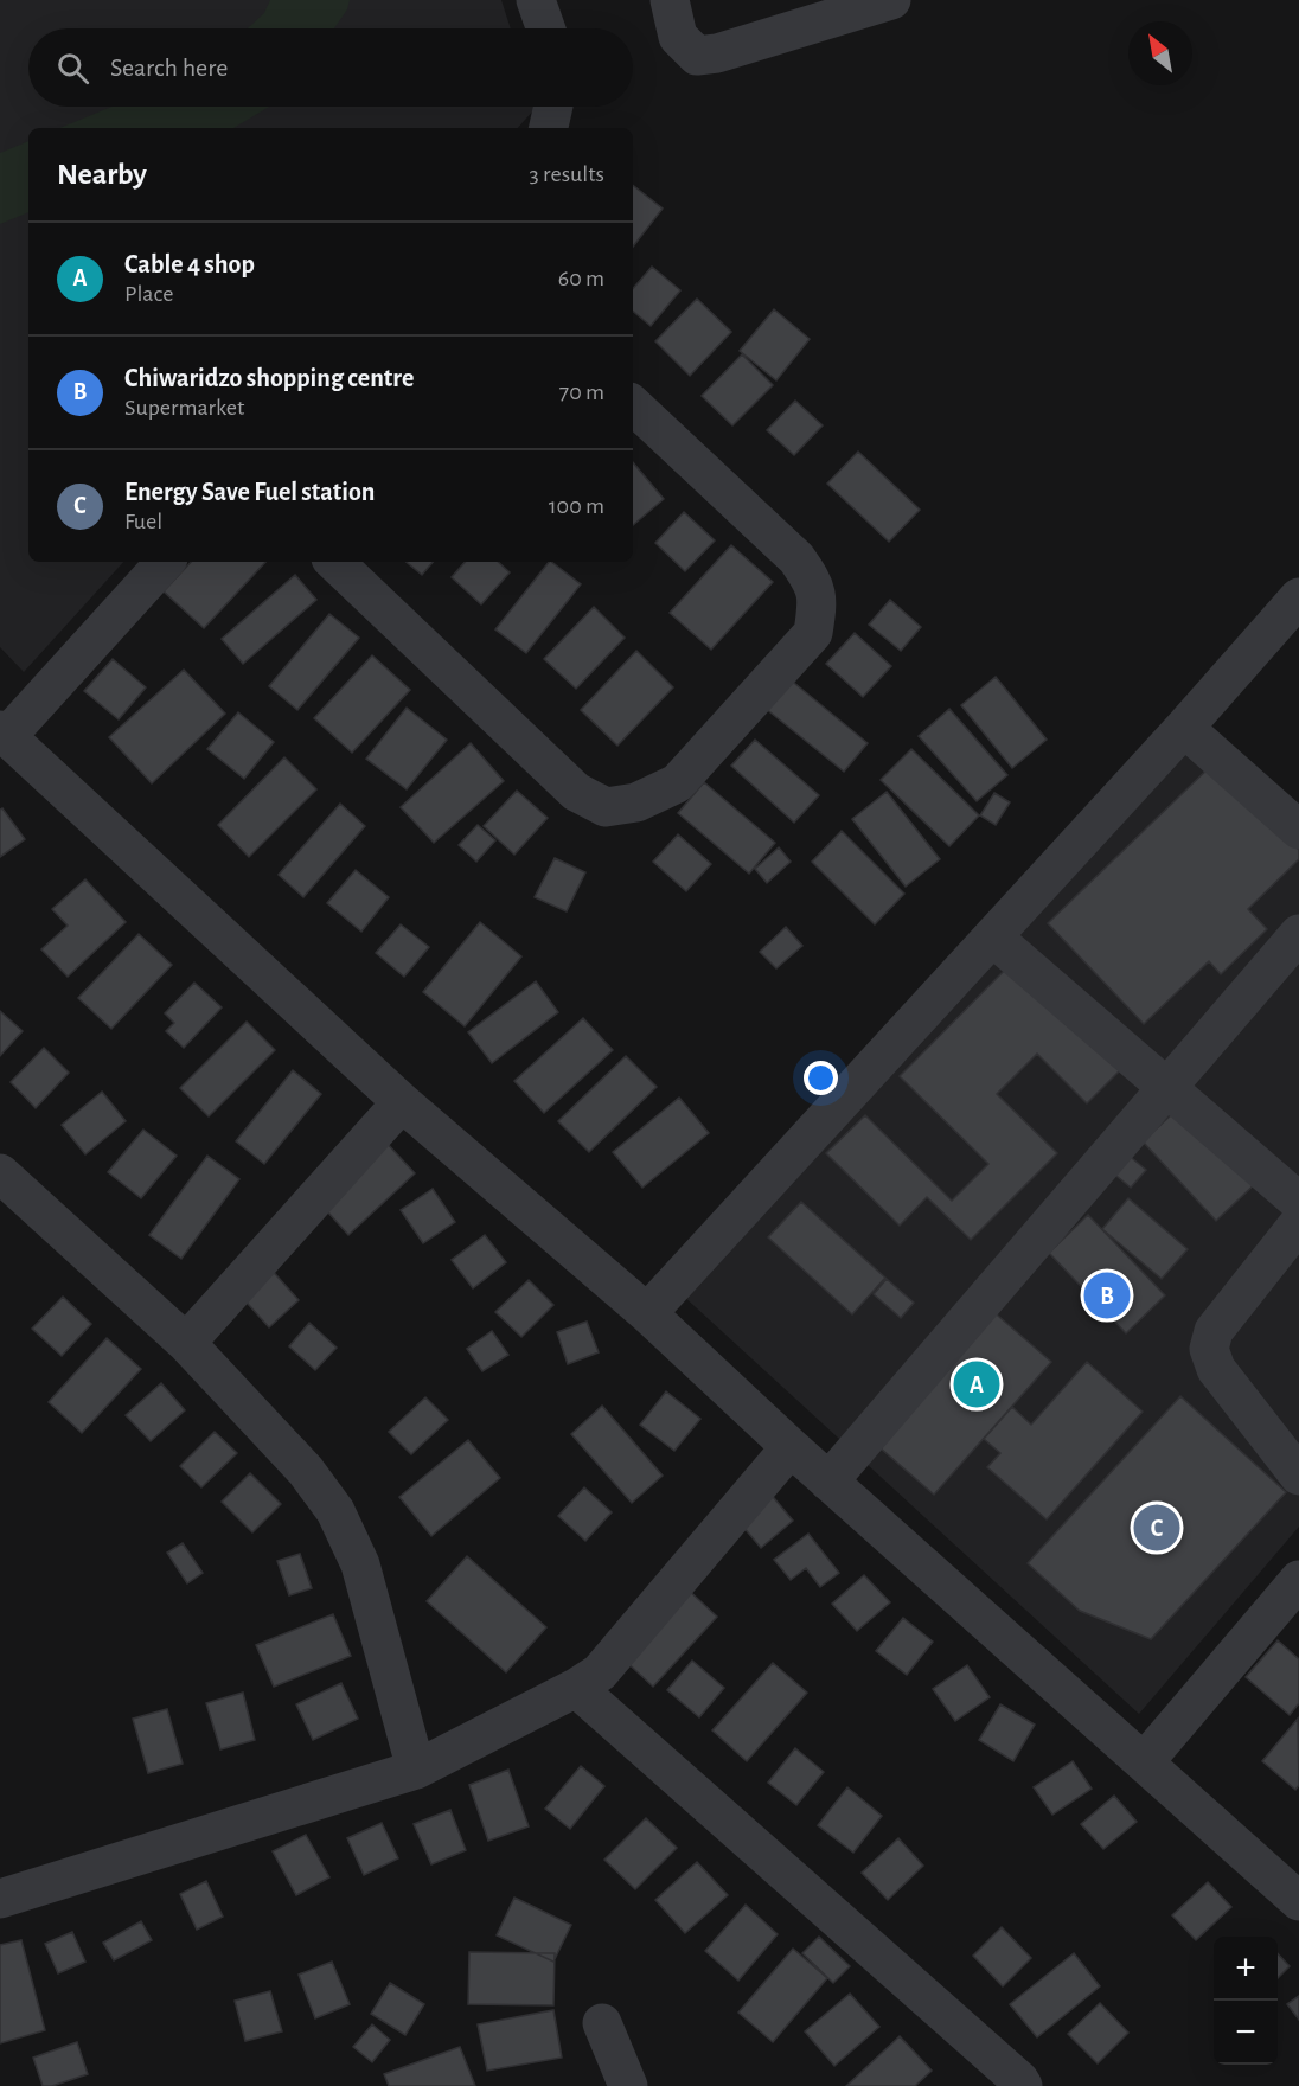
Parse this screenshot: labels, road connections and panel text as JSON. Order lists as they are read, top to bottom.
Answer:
{
  "north": "top left",
  "page": {
    "search": "Search here",
    "heading": ["Nearby", "3 results"],
    "list": [
      {
        "mark": "A",
        "name": "Cable 4 shop",
        "note": "Place",
        "value": "60 m"
      },
      {
        "mark": "B",
        "name": "Chiwaridzo shopping centre",
        "note": "Supermarket",
        "value": "70 m"
      },
      {
        "mark": "C",
        "name": "Energy Save Fuel station",
        "note": "Fuel",
        "value": "100 m"
      }
    ],
    "pins": ["B", "A", "C"],
    "map_buttons": ["+", "−"]
  }
}
